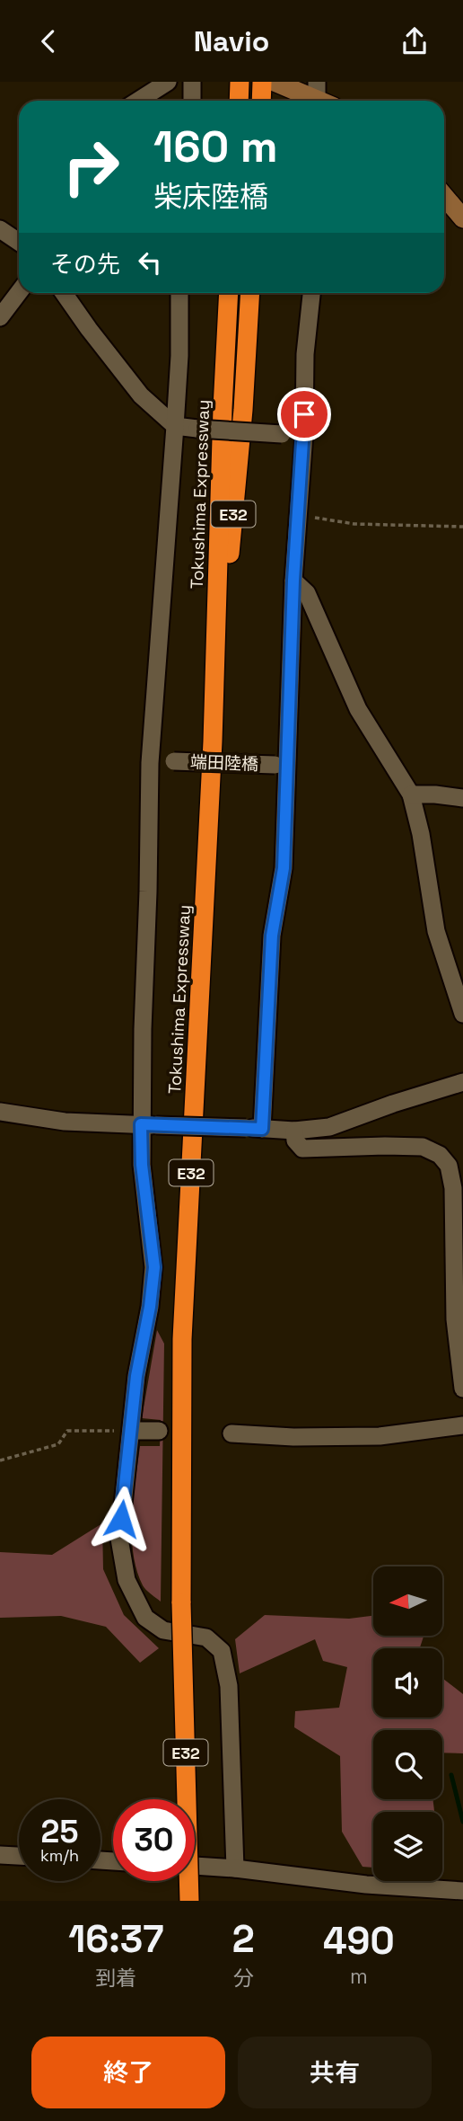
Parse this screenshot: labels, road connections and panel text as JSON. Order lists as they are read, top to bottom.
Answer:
{
  "streets": {
    "highway": ["Tokushima Expressway", "E32"],
    "street": ["端田陸橋"]
  },
  "north": "left",
  "page": {
    "header": "Navio",
    "turn": ["160 m", "柴床陸橋"],
    "then": "その先",
    "speed": "25 km/h",
    "limit": "30",
    "eta": [
      "16:37",
      "到着",
      "2",
      "分",
      "490",
      "m"
    ],
    "buttons": ["終了", "共有"]
  }
}
